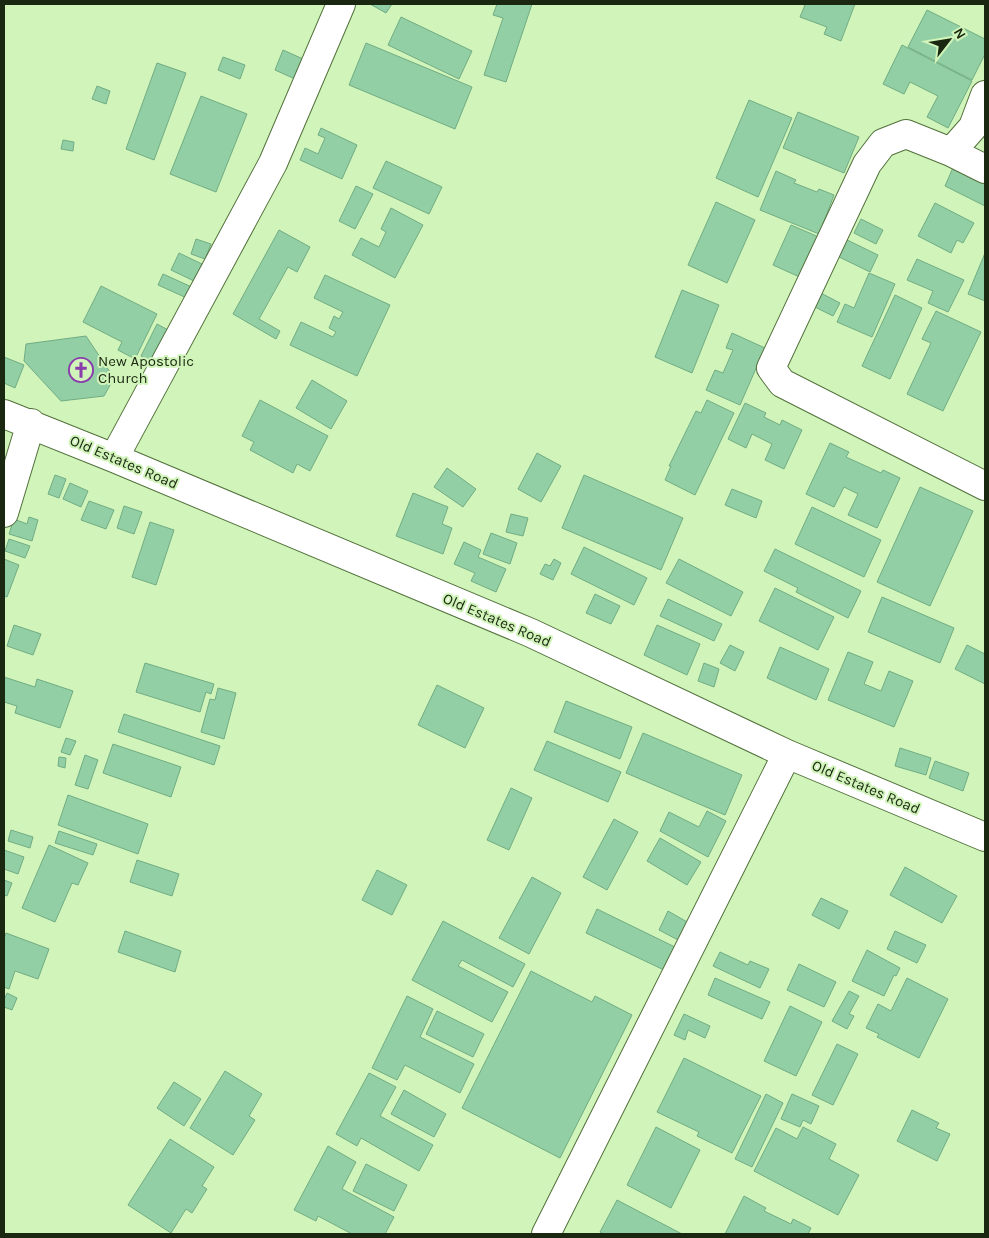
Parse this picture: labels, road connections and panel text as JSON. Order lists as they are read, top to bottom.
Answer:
{
  "streets": {
    "street": ["Old Estates Road"]
  },
  "places": {
    "church": ["New Apostolic Church"]
  },
  "north": "top right"
}
